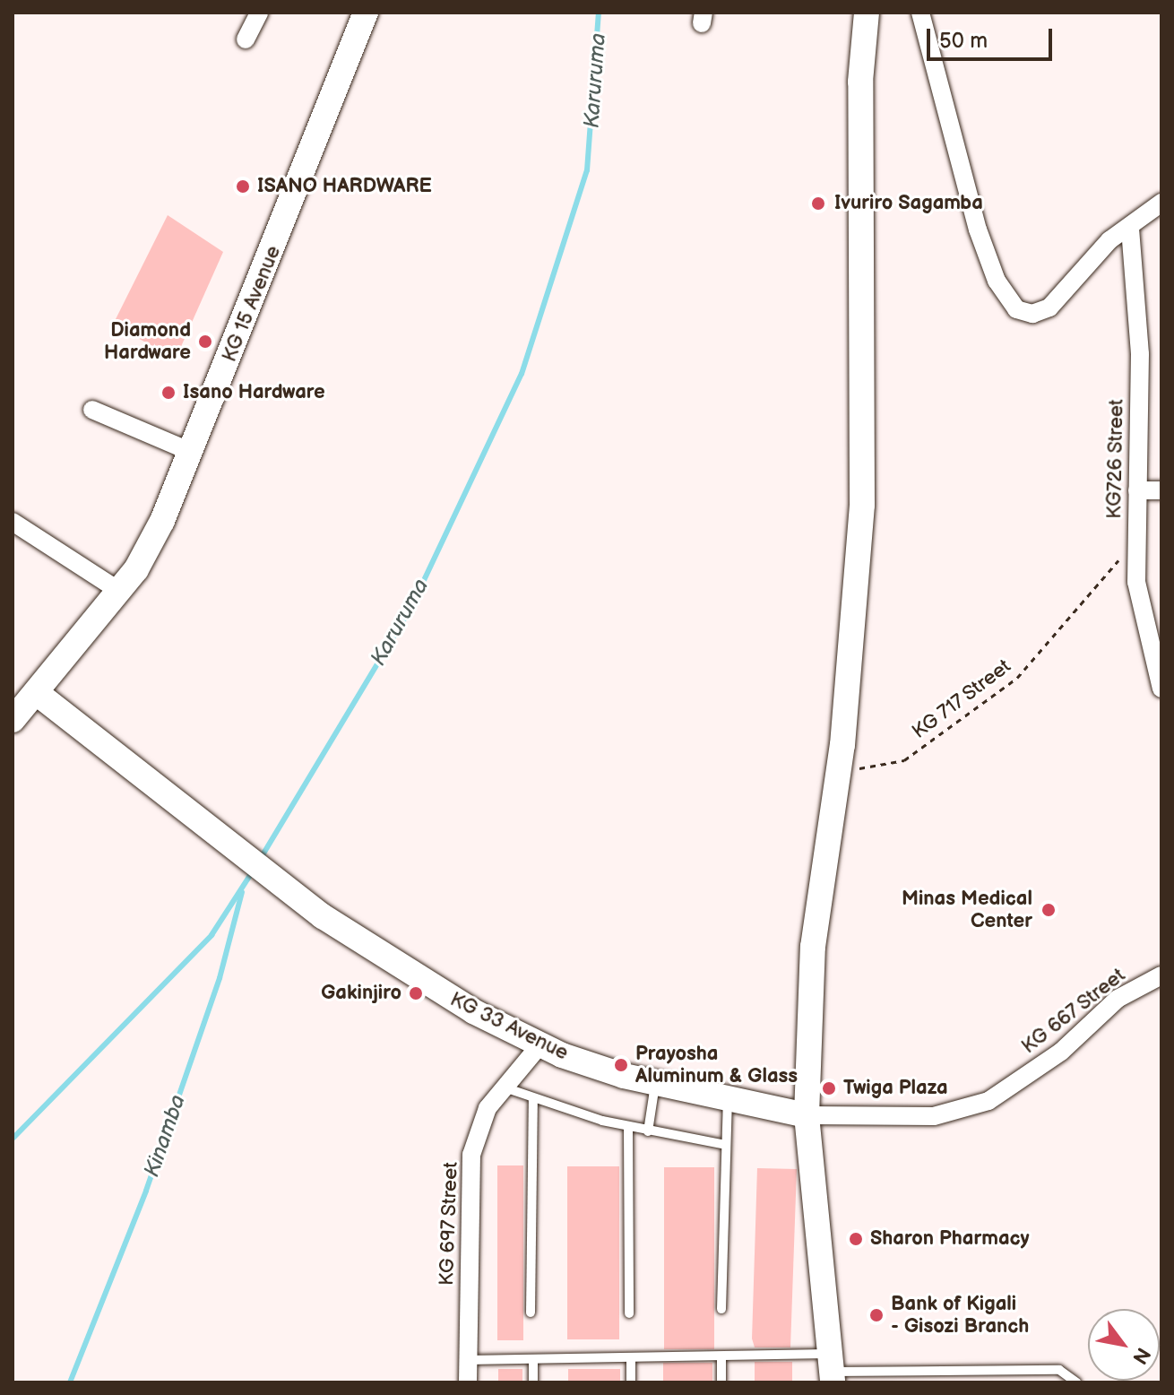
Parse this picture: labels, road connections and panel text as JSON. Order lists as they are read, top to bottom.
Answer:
{
  "streets": {
    "main road": ["KG 15 Avenue", "KG 33 Avenue"],
    "street": ["KG726 Street", "KG 667 Street", "KG 697 Street"],
    "path": ["KG 717 Street"]
  },
  "crossings": [
    ["KG 15 Avenue", "KG 33 Avenue"],
    ["KG726 Street", "KG 717 Street"],
    ["KG 667 Street", "KG 33 Avenue"],
    ["KG 33 Avenue", "KG 697 Street"]
  ],
  "water": ["Karuruma", "Kinamba"],
  "places": [
    "ISANO HARDWARE",
    "Ivuriro Sagamba",
    "Diamond Hardware",
    "Isano Hardware",
    "Minas Medical Center",
    "Gakinjiro",
    "Prayosha Aluminum & Glass",
    "Twiga Plaza",
    "Sharon Pharmacy",
    "Bank of Kigali - Gisozi Branch"
  ],
  "scale_bar": "50 m",
  "north": "bottom right"
}
